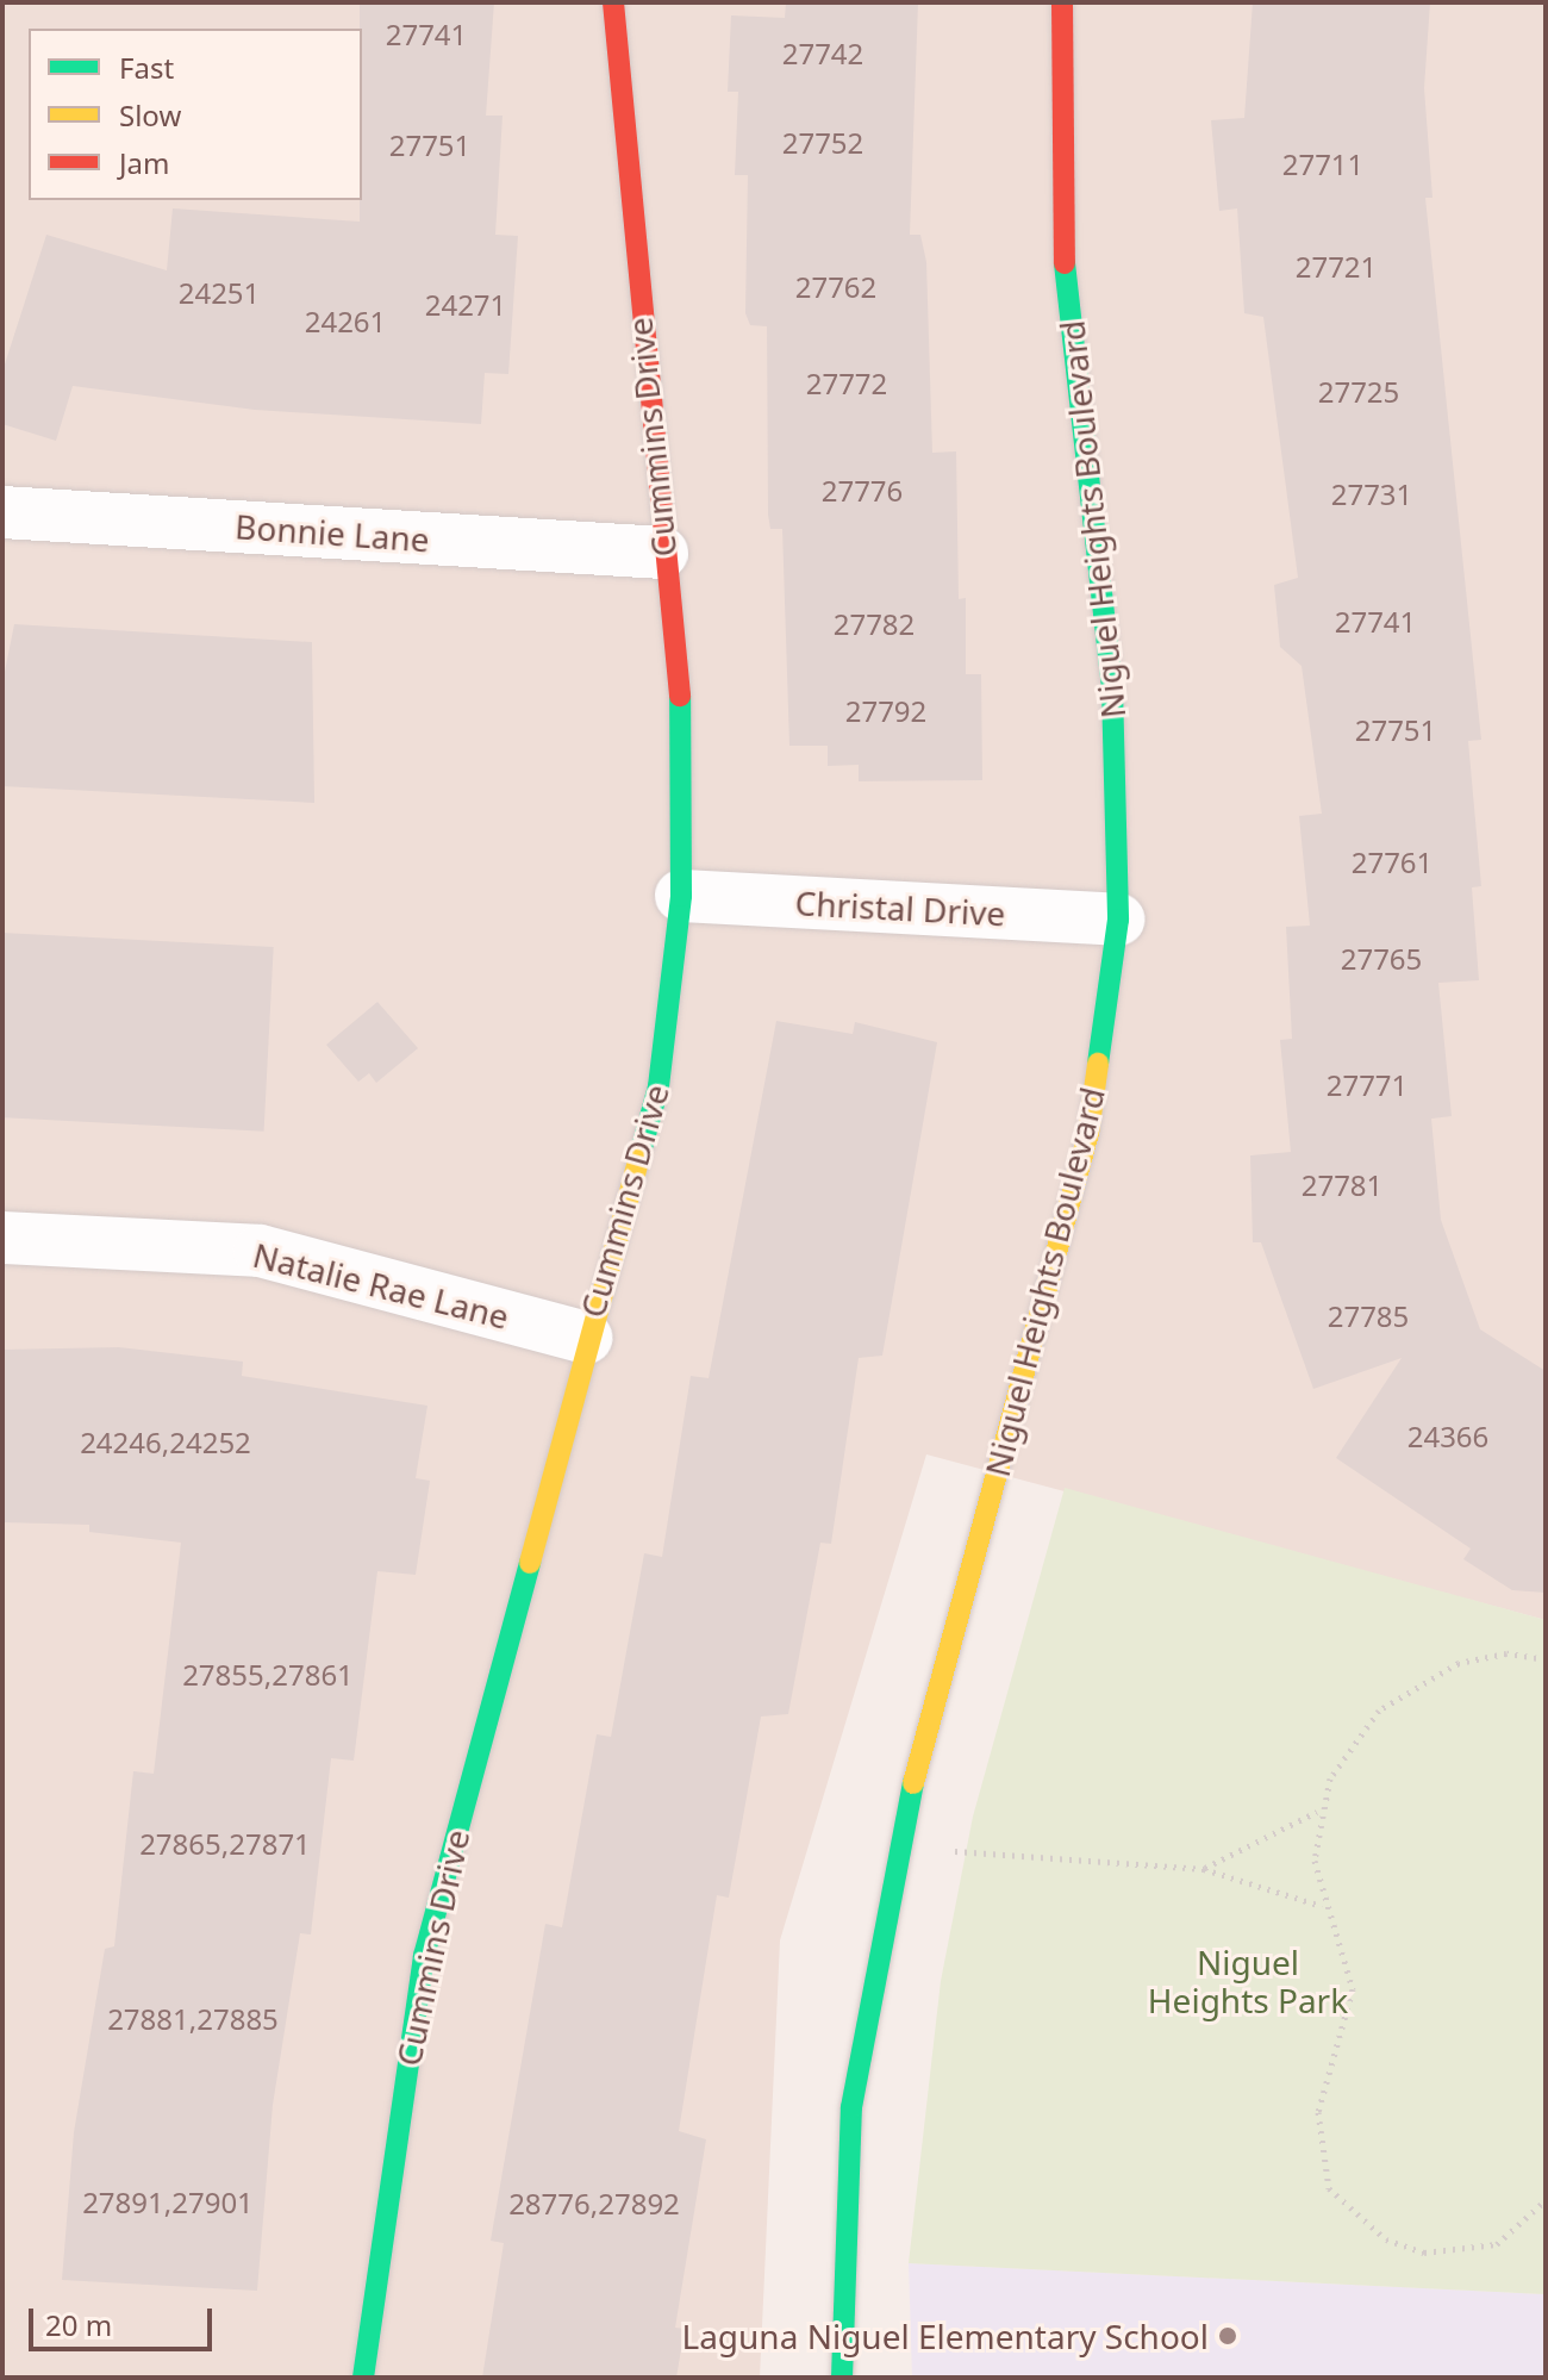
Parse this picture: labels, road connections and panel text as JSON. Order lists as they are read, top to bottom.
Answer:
{
  "streets": {
    "street": [
      "Cummins Drive",
      "Niguel Heights Boulevard",
      "Bonnie Lane",
      "Christal Drive",
      "Natalie Rae Lane"
    ]
  },
  "crossings": [
    ["Cummins Drive", "Bonnie Lane"],
    ["Cummins Drive", "Christal Drive"],
    ["Cummins Drive", "Natalie Rae Lane"],
    ["Niguel Heights Boulevard", "Christal Drive"]
  ],
  "parks": ["Niguel Heights Park"],
  "places": ["Laguna Niguel Elementary School"],
  "house_numbers": [
    "27741",
    "27742",
    "27752",
    "27751",
    "27711",
    "27721",
    "27762",
    "24251",
    "24271",
    "24261",
    "27772",
    "27725",
    "27776",
    "27731",
    "27741",
    "27782",
    "27792",
    "27751",
    "27761",
    "27765",
    "27771",
    "27781",
    "27785",
    "24366",
    "24246,24252",
    "27855,27861",
    "27865,27871",
    "27881,27885",
    "27891,27901",
    "28776,27892"
  ],
  "legend": ["Fast", "Slow", "Jam"],
  "scale_bar": "20 m"
}
